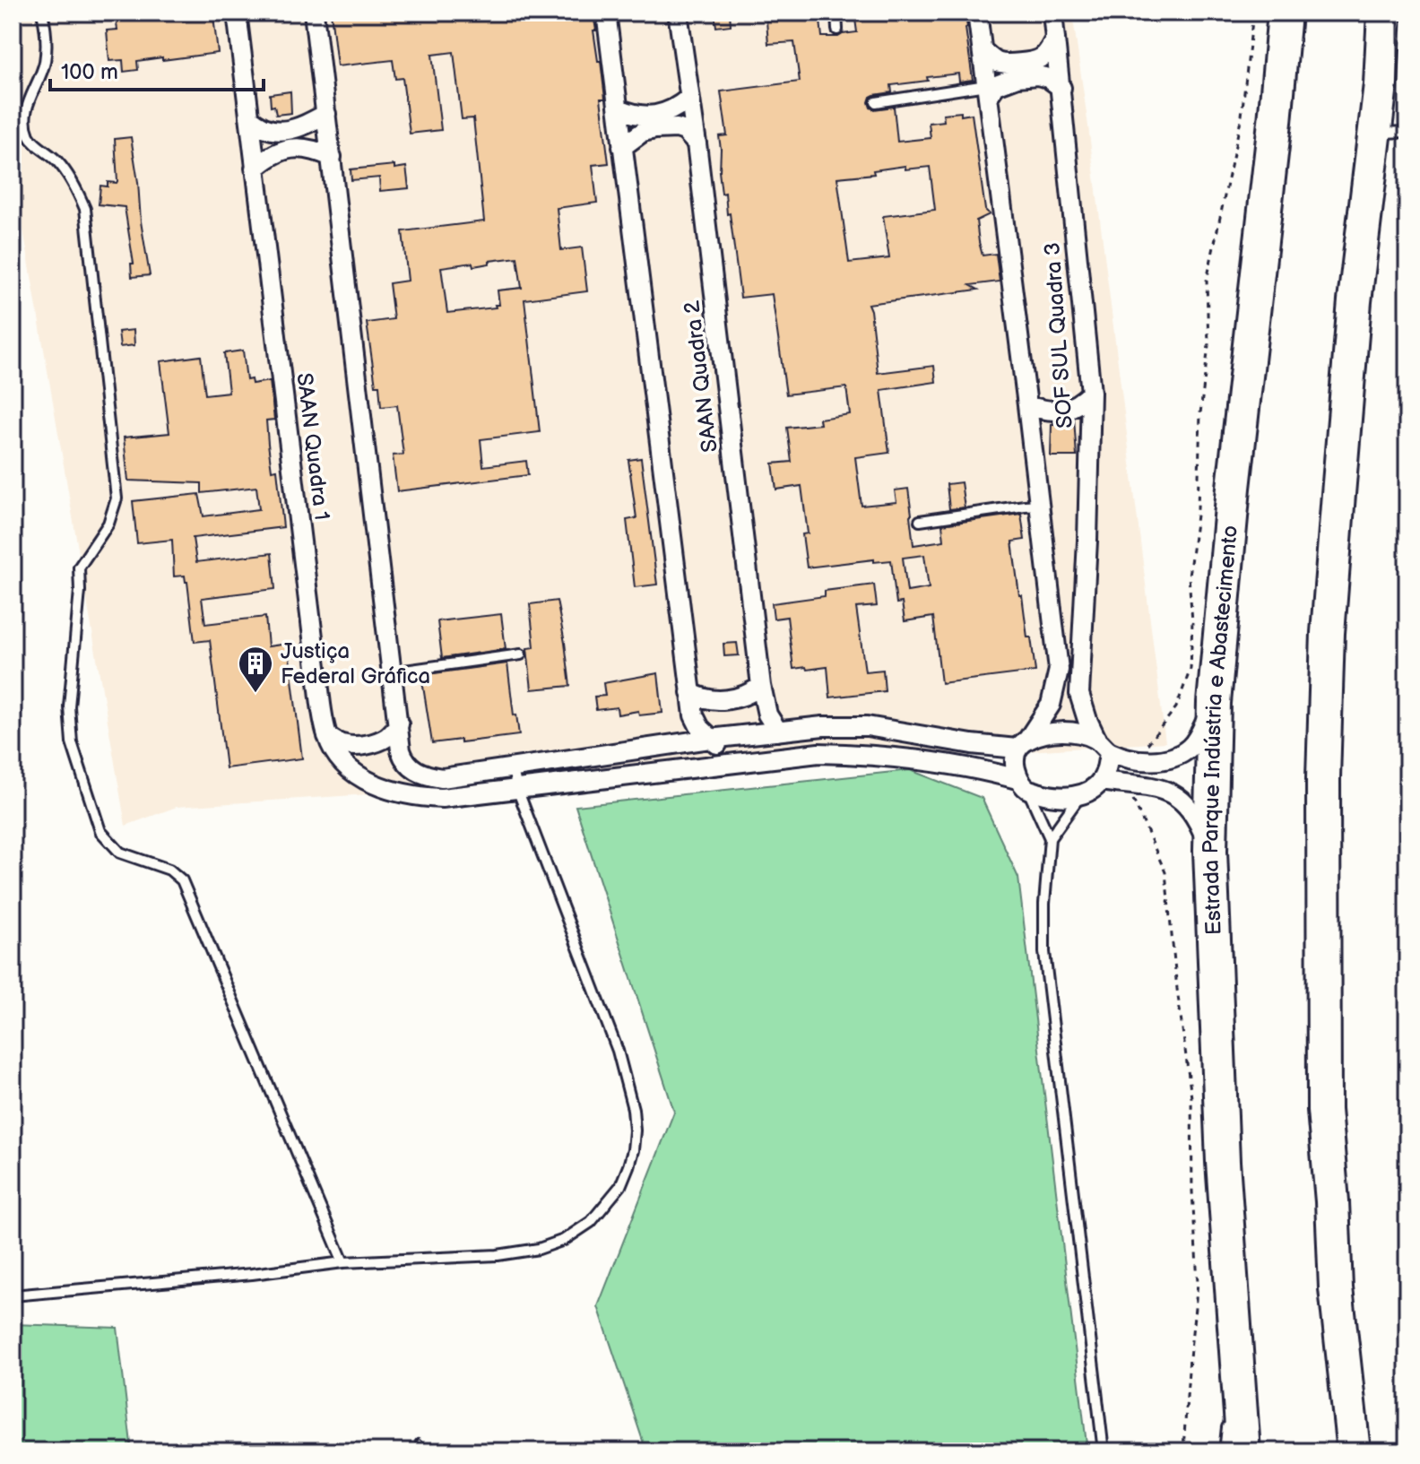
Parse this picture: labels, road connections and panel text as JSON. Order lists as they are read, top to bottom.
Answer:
{
  "streets": {
    "highway": ["Estrada Parque Indústria e Abastecimento"],
    "street": ["SOF SUL Quadra 3", "SAAN Quadra 2", "SAAN Quadra 1"]
  },
  "crossings": [
    ["SOF SUL Quadra 3", "SAAN Quadra 1"]
  ],
  "places": {
    "building": ["Justiça Federal Gráfica"]
  },
  "scale_bar": "100 m"
}
